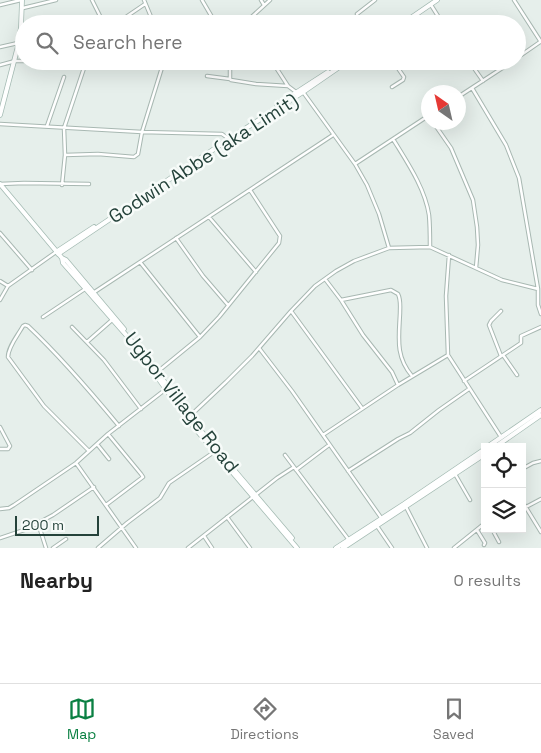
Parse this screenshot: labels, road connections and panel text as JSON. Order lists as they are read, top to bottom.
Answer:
{
  "streets": {
    "street": ["Godwin Abbe (aka Limit)", "Ugbor Village Road"]
  },
  "crossings": [
    ["Godwin Abbe (aka Limit)", "Ugbor Village Road"]
  ],
  "scale_bar": "200 m",
  "north": "top left",
  "page": {
    "search": "Search here",
    "scale": "200 m",
    "heading": ["Nearby", "0 results"],
    "nav": ["Map", "Directions", "Saved"]
  }
}
